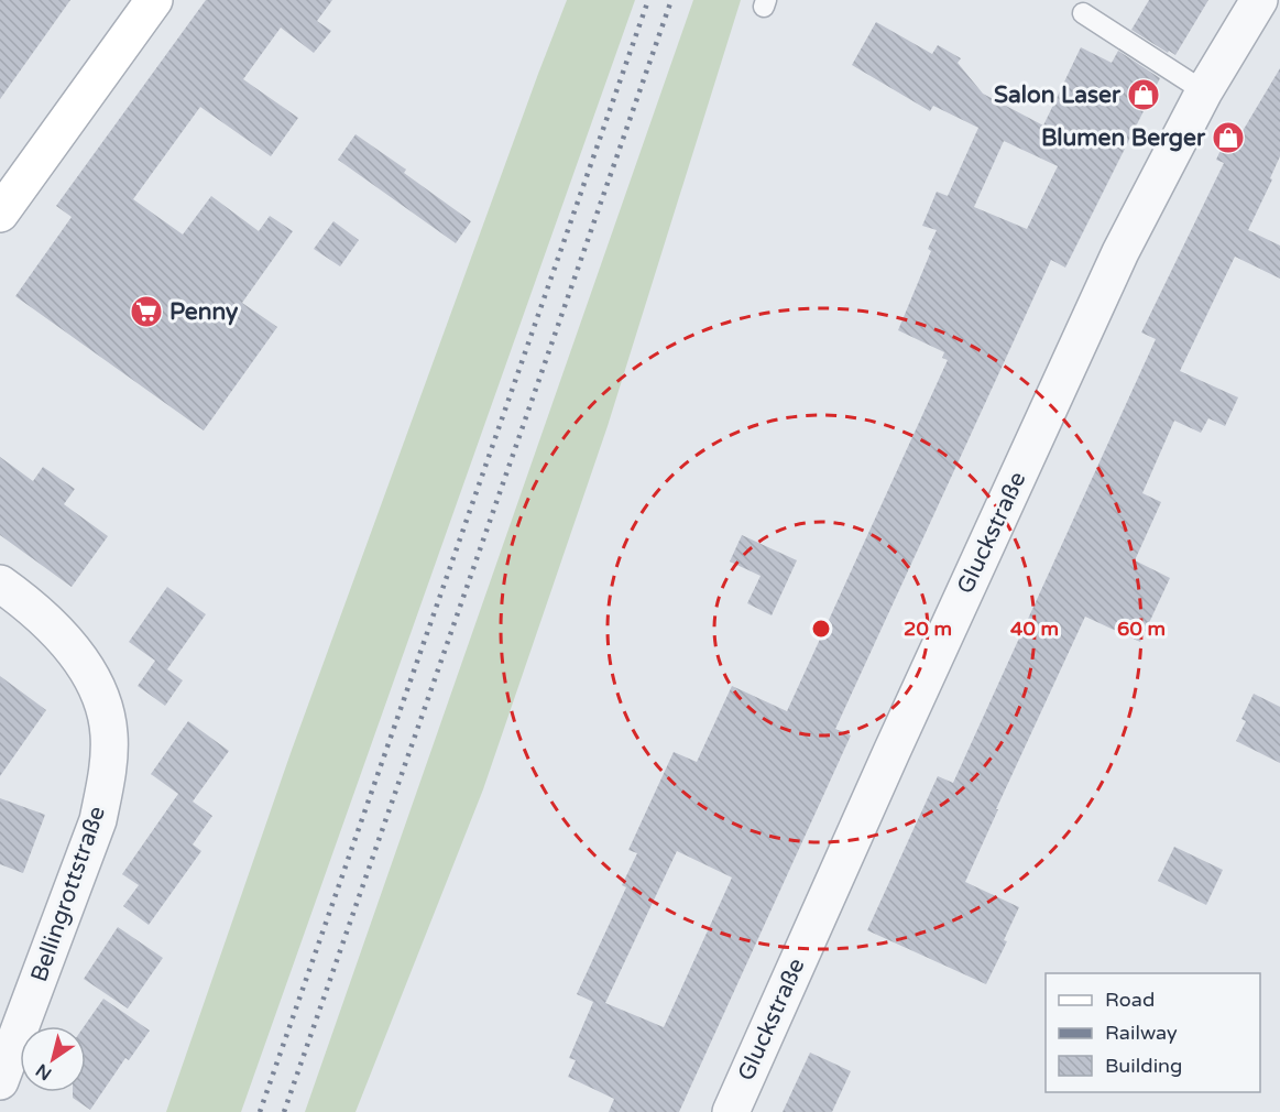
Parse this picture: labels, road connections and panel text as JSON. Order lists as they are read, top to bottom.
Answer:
{
  "streets": {
    "street": ["Gluckstraße", "Bellingrottstraße"]
  },
  "places": {
    "shop": ["Salon Laser", "Blumen Berger"],
    "supermarket": ["Penny"]
  },
  "legend": ["Road", "Railway", "Building"],
  "north": "bottom left",
  "rings": ["20 m", "40 m", "60 m"]
}
